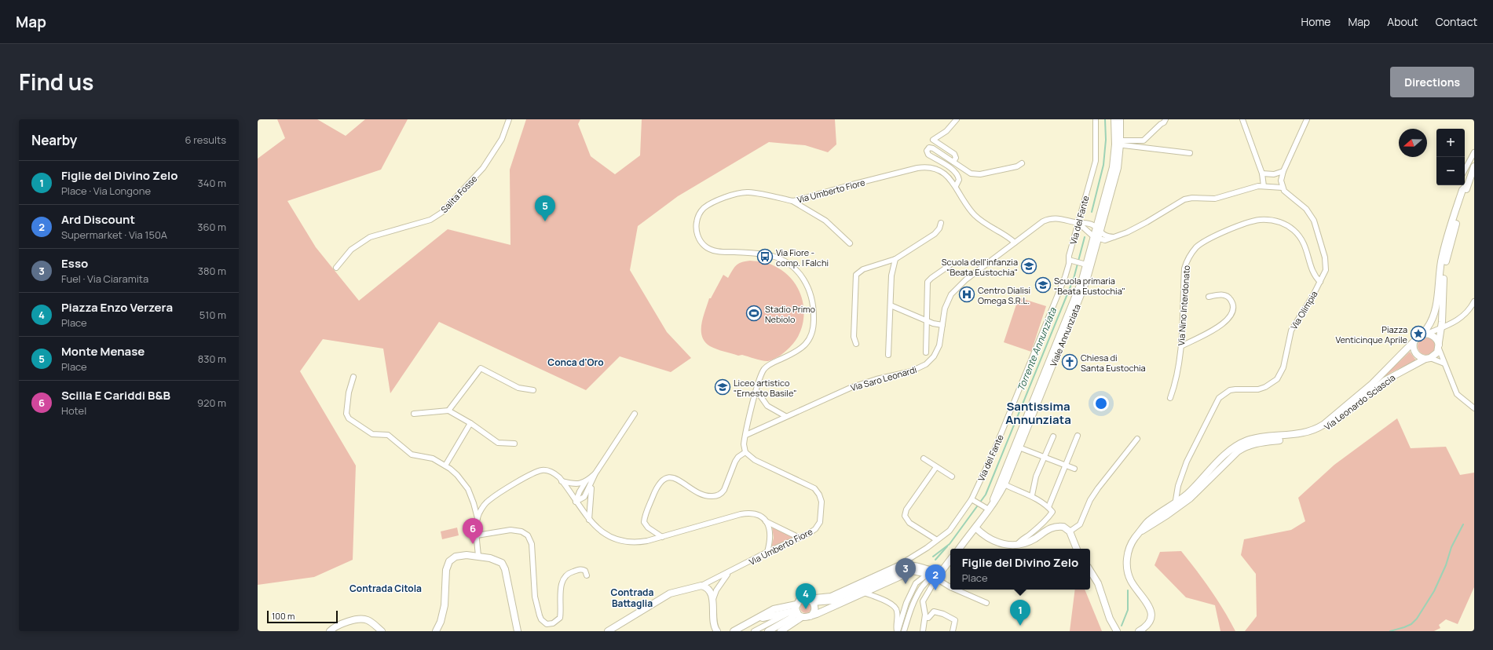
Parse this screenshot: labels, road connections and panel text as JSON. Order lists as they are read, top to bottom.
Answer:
{
  "streets": {
    "street": [
      "Via Umberto Fiore",
      "Salita Fosse",
      "Via del Fante",
      "Via Nino Interdonato",
      "Via Olimpia",
      "Viale Annunziata",
      "Via Saro Leonardi",
      "Via Leonardo Sciascia"
    ]
  },
  "crossings": [
    ["Via Umberto Fiore", "Via Saro Leonardi"],
    ["Via del Fante", "Via Saro Leonardi"],
    ["Via Nino Interdonato", "Via Olimpia"],
    ["Via Olimpia", "Via Leonardo Sciascia"],
    ["Viale Annunziata", "Via Saro Leonardi"]
  ],
  "districts": [
    "Conca d'Oro",
    "Santissima Annunziata",
    "Contrada Citola",
    "Contrada Battaglia"
  ],
  "water": ["Torrente Annunziata"],
  "places": {
    "bus stop": ["Via Fiore - comp. I Falchi"],
    "school or university": ["Scuola dell'infanzia \"Beata Eustochia\"", "Scuola primaria \"Beata Eustochia\"", "Liceo artistico \"Ernesto Basile\""],
    "hospital": ["Centro Dialisi Omega S.R.L."],
    "sports": ["Stadio Primo Nebiolo"],
    "place": ["Piazza Venticinque Aprile"],
    "church": ["Chiesa di Santa Eustochia"]
  },
  "scale_bar": "100 m",
  "north": "left",
  "page": {
    "header": "Map",
    "nav": [
      "Home",
      "Map",
      "About",
      "Contact"
    ],
    "title": "Find us",
    "buttons": "Directions",
    "heading": ["Nearby", "6 results"],
    "map_buttons": ["+", "−"],
    "list": [
      {
        "mark": "1",
        "name": "Figlie del Divino Zelo",
        "note": "Place · Via Longone",
        "value": "340 m"
      },
      {
        "mark": "2",
        "name": "Ard Discount",
        "note": "Supermarket · Via 150A",
        "value": "360 m"
      },
      {
        "mark": "3",
        "name": "Esso",
        "note": "Fuel · Via Ciaramita",
        "value": "380 m"
      },
      {
        "mark": "4",
        "name": "Piazza Enzo Verzera",
        "note": "Place",
        "value": "510 m"
      },
      {
        "mark": "5",
        "name": "Monte Menase",
        "note": "Place",
        "value": "830 m"
      },
      {
        "mark": "6",
        "name": "Scilla E Cariddi B&B",
        "note": "Hotel",
        "value": "920 m"
      }
    ],
    "pins": [
      "5",
      "6",
      "3",
      "2",
      "4",
      "1"
    ],
    "popup": ["Figlie del Divino Zelo", "Place"],
    "scale": "100 m"
  }
}
